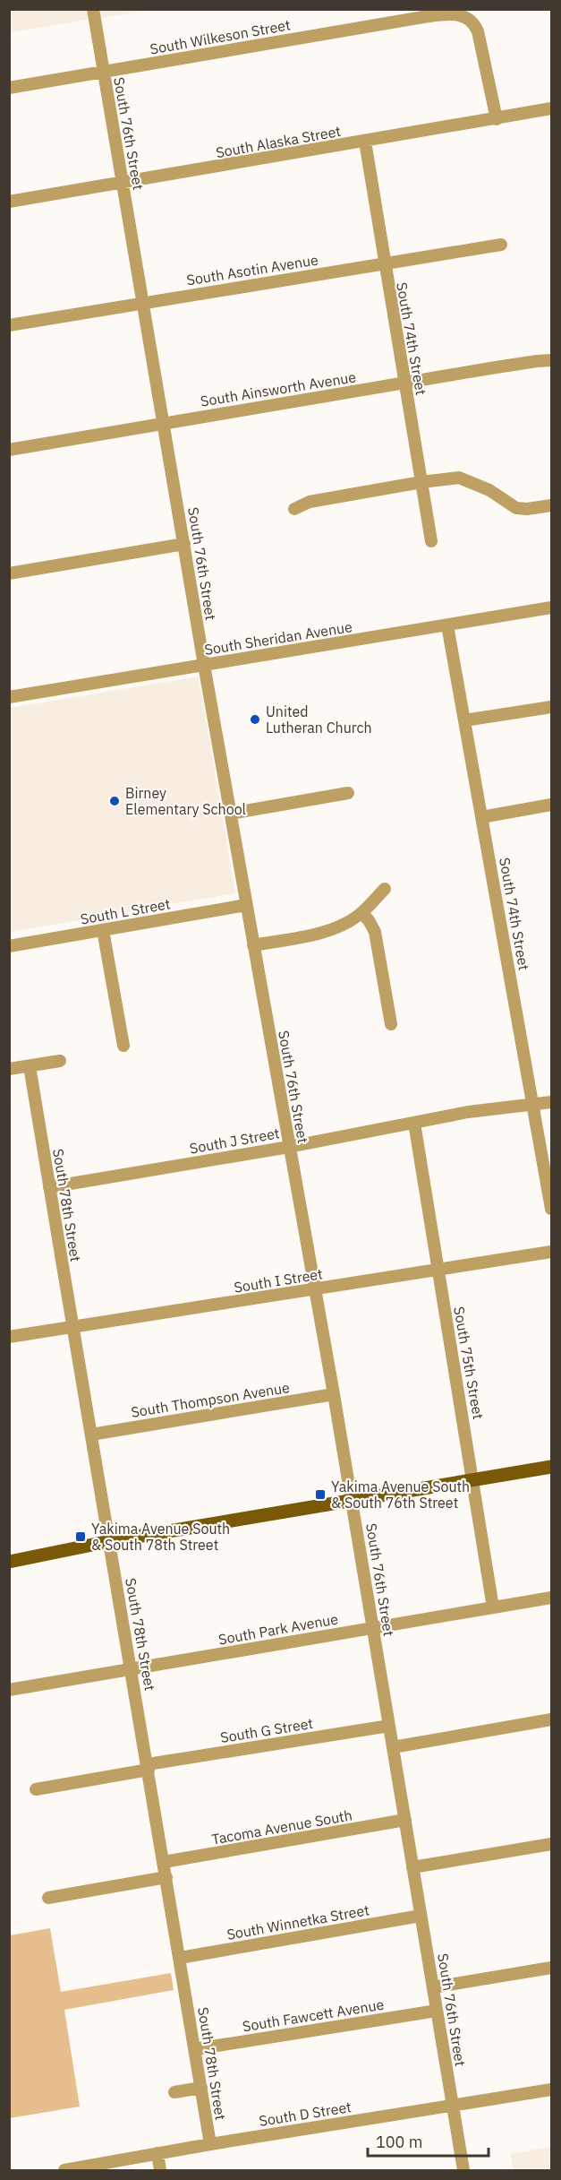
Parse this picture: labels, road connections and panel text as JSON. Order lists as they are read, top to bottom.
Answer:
{
  "streets": {
    "street": [
      "South Wilkeson Street",
      "South 76th Street",
      "South Alaska Street",
      "South Asotin Avenue",
      "South 74th Street",
      "South Ainsworth Avenue",
      "South Sheridan Avenue",
      "South L Street",
      "South J Street",
      "South 78th Street",
      "South I Street",
      "South 75th Street",
      "South Thompson Avenue",
      "South Park Avenue",
      "South G Street",
      "Tacoma Avenue South",
      "South Winnetka Street",
      "South Fawcett Avenue",
      "South D Street"
    ]
  },
  "crossings": [
    ["South Wilkeson Street", "South 76th Street"],
    ["South Wilkeson Street", "South Alaska Street"],
    ["South 76th Street", "South Alaska Street"],
    ["South 76th Street", "South Asotin Avenue"],
    ["South 76th Street", "South Ainsworth Avenue"],
    ["South 76th Street", "South Sheridan Avenue"],
    ["South 76th Street", "South L Street"],
    ["South 76th Street", "South J Street"],
    ["South 76th Street", "South I Street"],
    ["South 76th Street", "South Thompson Avenue"],
    ["South 76th Street", "South Park Avenue"],
    ["South 76th Street", "South G Street"],
    ["South 76th Street", "Tacoma Avenue South"],
    ["South 76th Street", "South Winnetka Street"],
    ["South 76th Street", "South Fawcett Avenue"],
    ["South 76th Street", "South D Street"],
    ["South Alaska Street", "South 74th Street"],
    ["South Asotin Avenue", "South 74th Street"],
    ["South 74th Street", "South Ainsworth Avenue"],
    ["South 74th Street", "South Sheridan Avenue"],
    ["South 74th Street", "South J Street"],
    ["South J Street", "South 78th Street"],
    ["South J Street", "South 75th Street"],
    ["South 78th Street", "South I Street"],
    ["South 78th Street", "South Thompson Avenue"],
    ["South 78th Street", "South Park Avenue"],
    ["South 78th Street", "South G Street"],
    ["South 78th Street", "Tacoma Avenue South"],
    ["South 78th Street", "South Winnetka Street"],
    ["South 78th Street", "South Fawcett Avenue"],
    ["South 78th Street", "South D Street"],
    ["South I Street", "South 75th Street"],
    ["South 75th Street", "South Park Avenue"]
  ],
  "places": {
    "other": ["United Lutheran Church", "Birney Elementary School"],
    "transit": ["Yakima Avenue South & South 76th Street", "Yakima Avenue South & South 78th Street"]
  },
  "scale_bar": "100 m"
}
